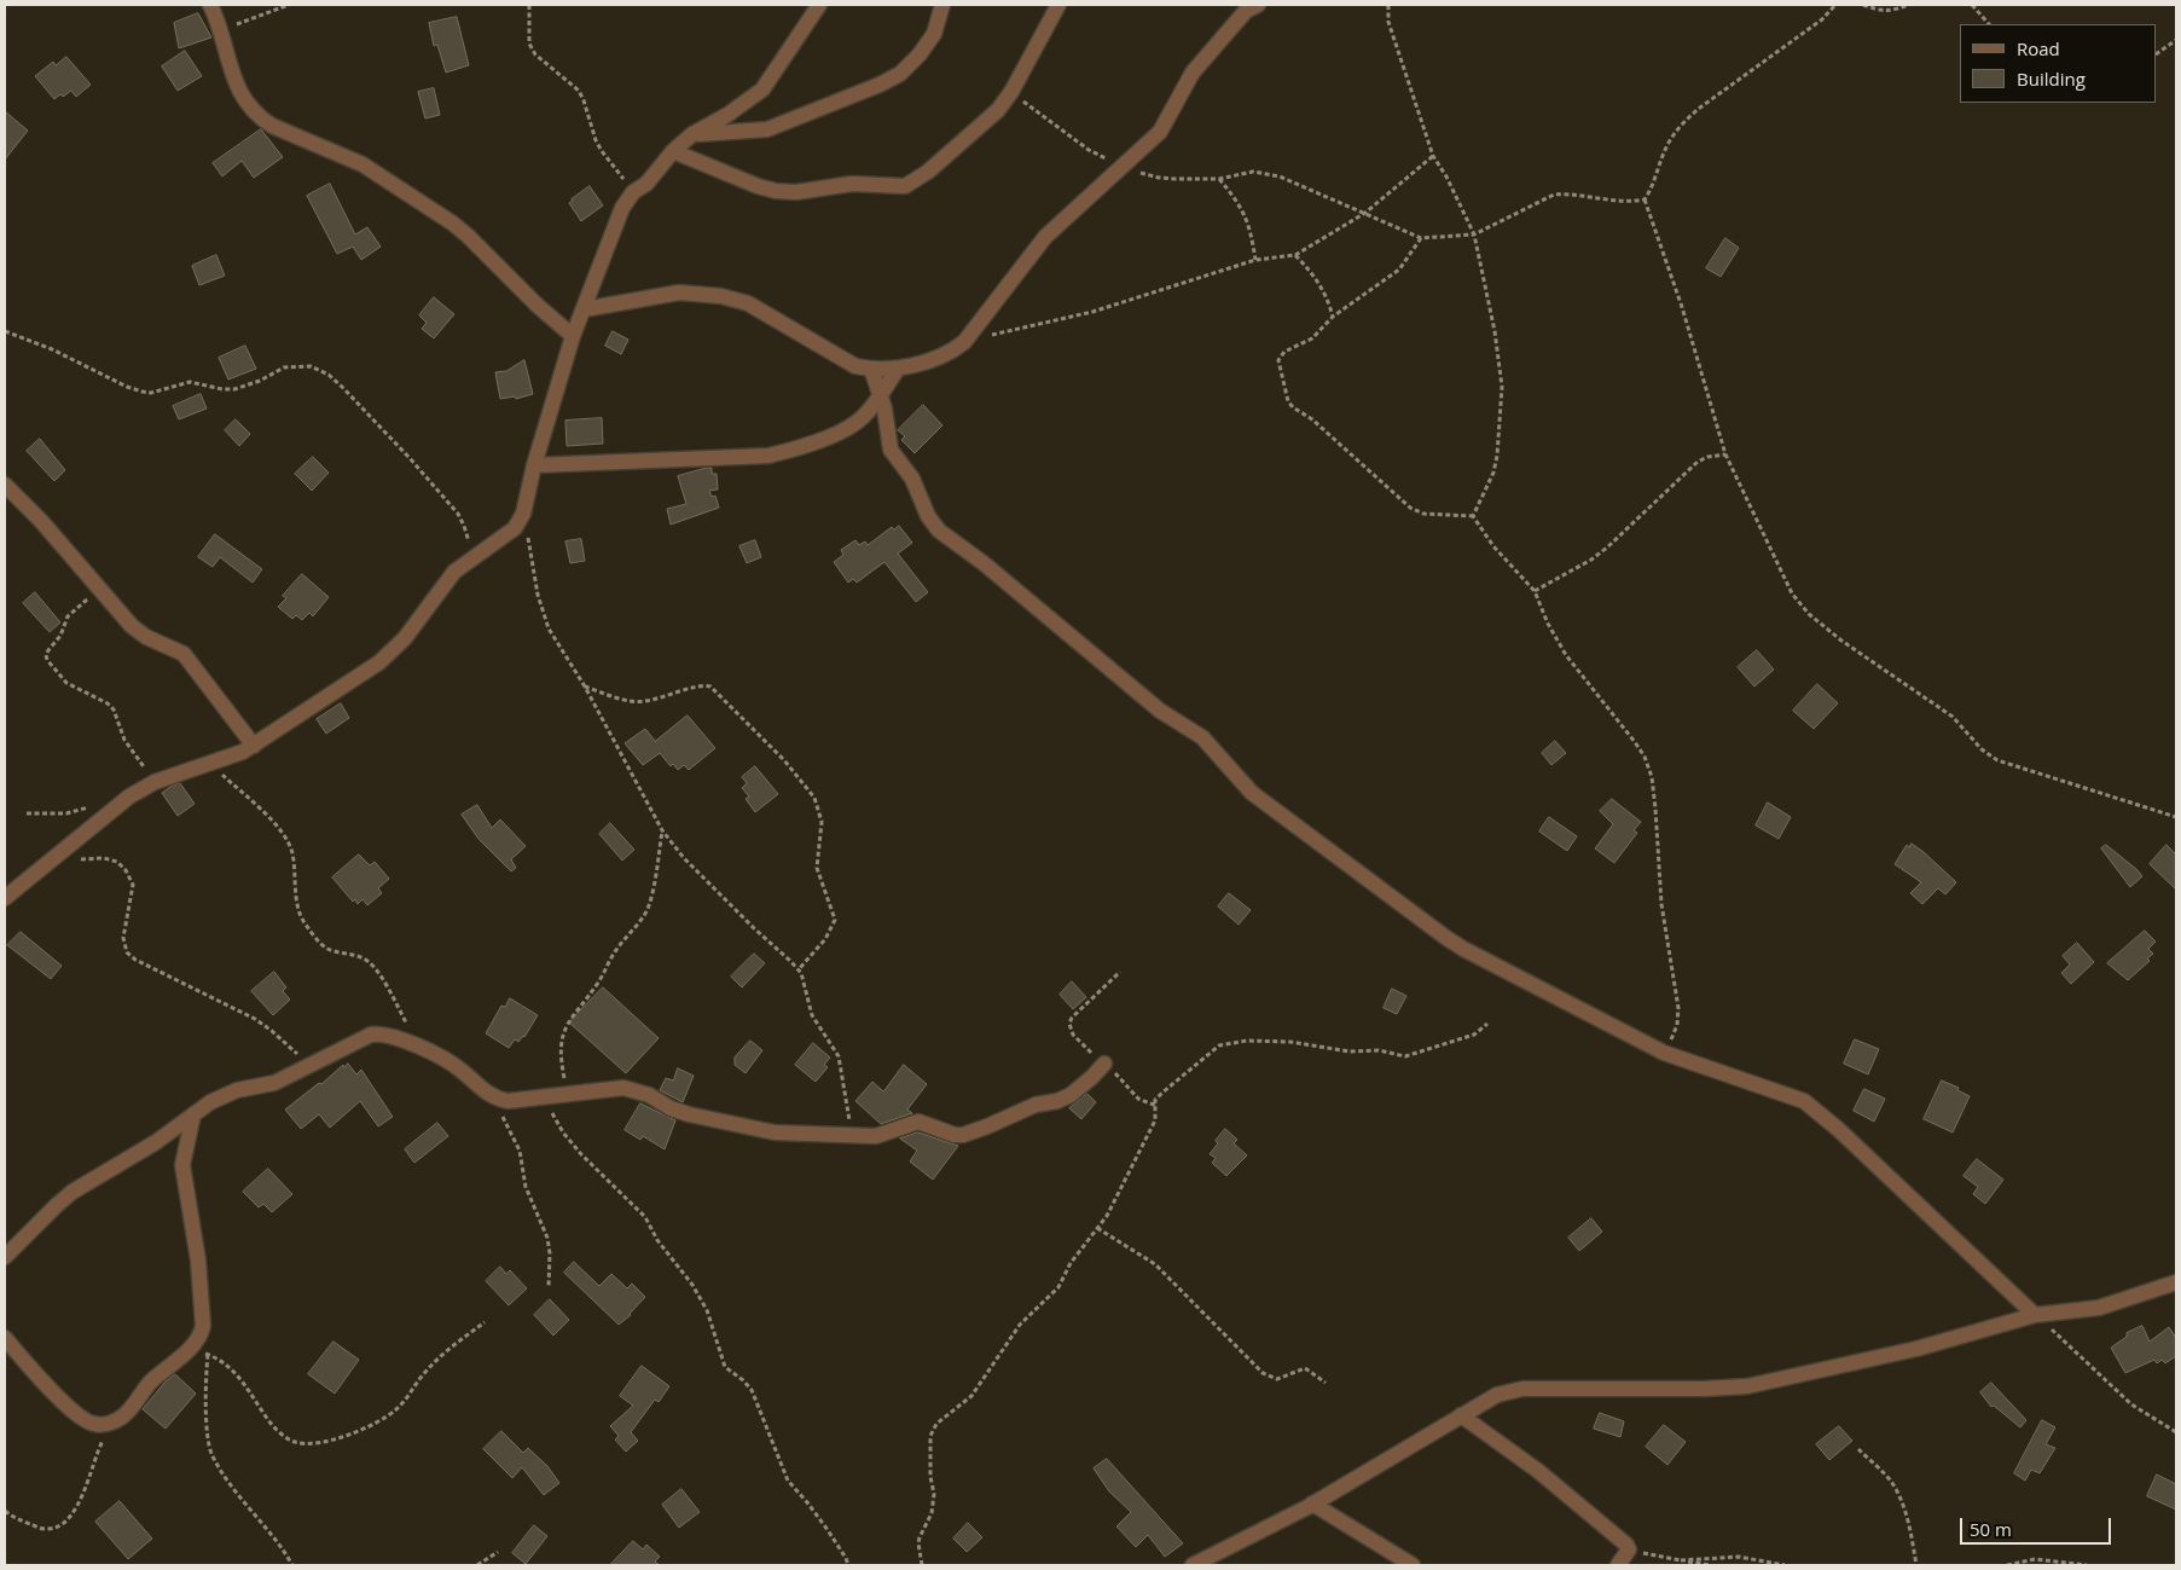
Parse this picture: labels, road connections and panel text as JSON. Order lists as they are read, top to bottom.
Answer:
{
  "legend": ["Road", "Building"],
  "scale_bar": "50 m"
}
